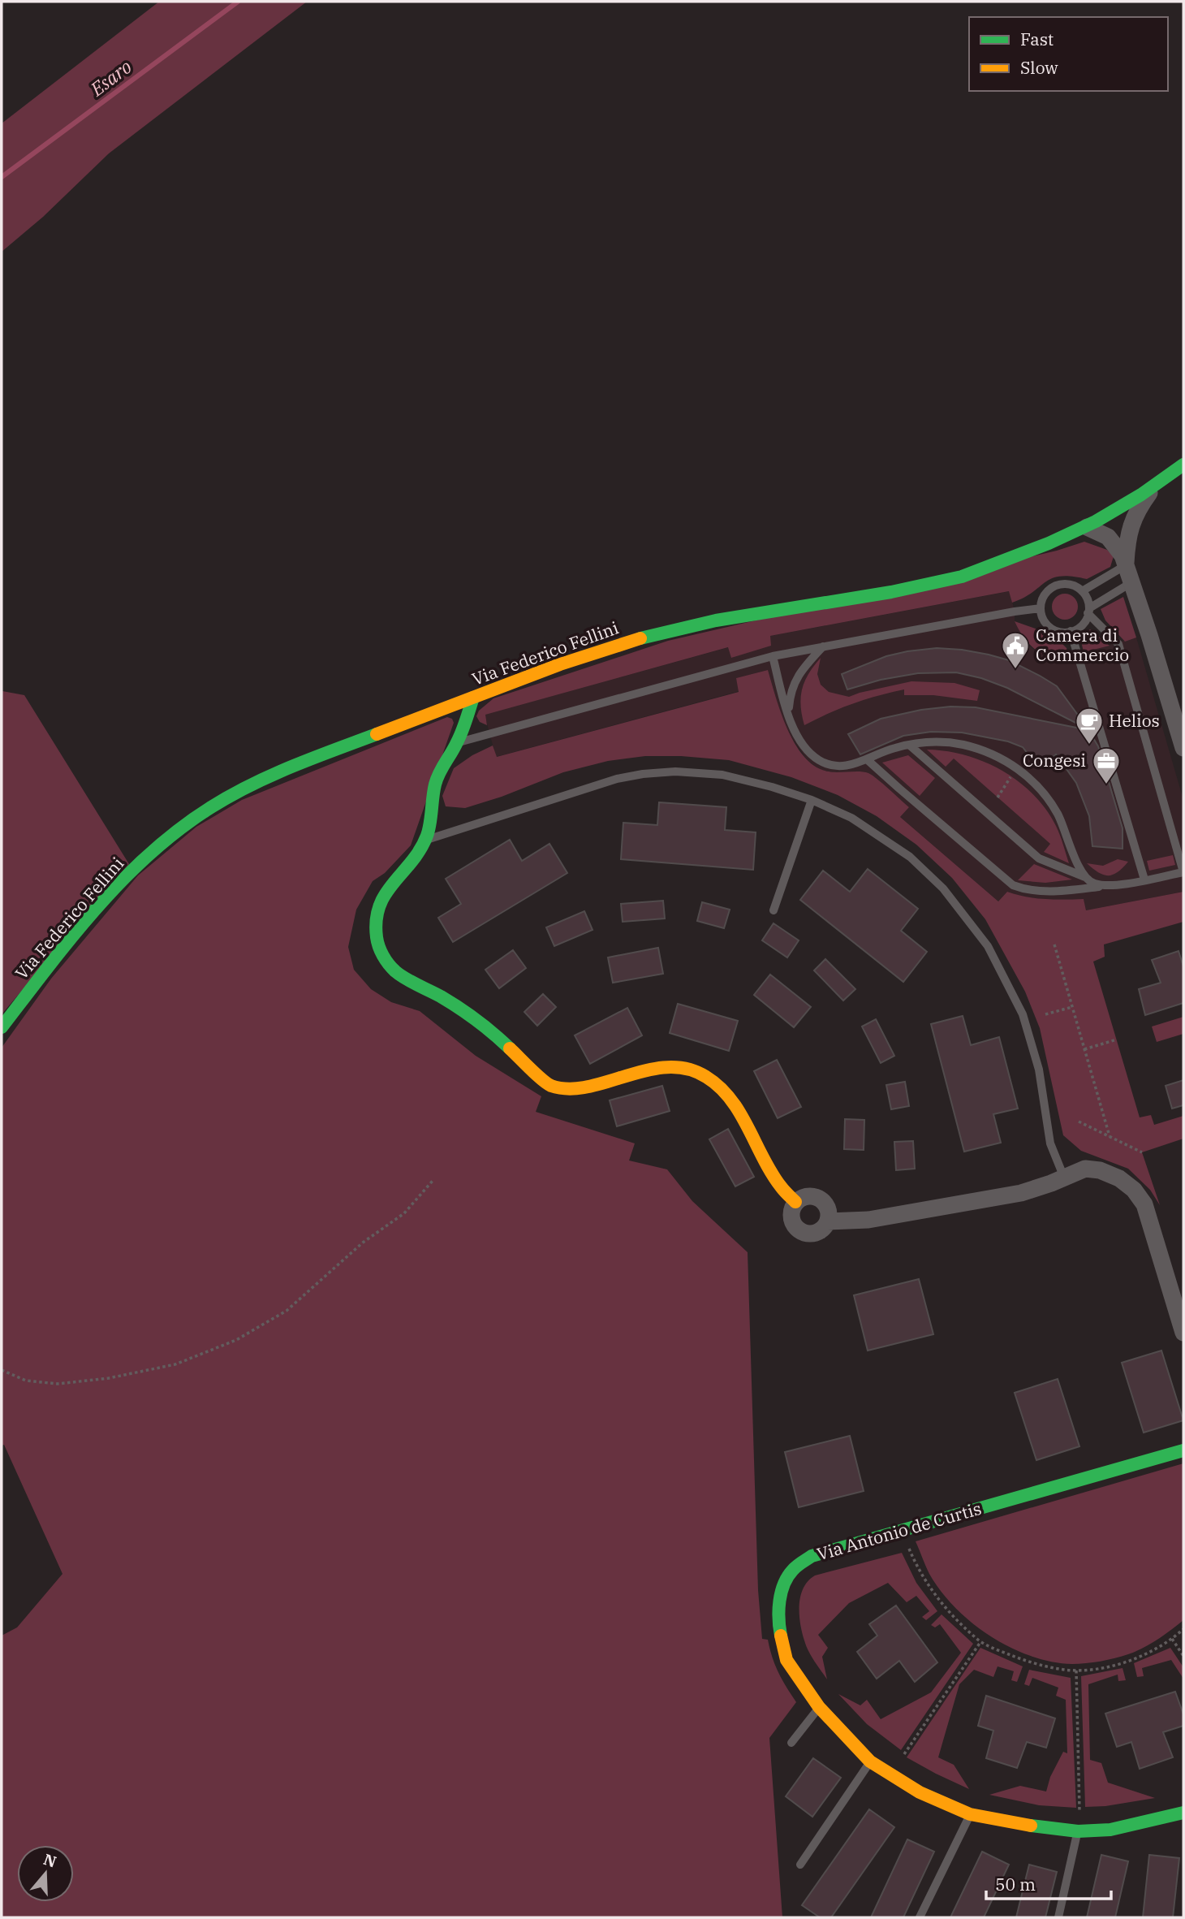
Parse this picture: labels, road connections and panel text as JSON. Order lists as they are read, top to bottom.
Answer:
{
  "streets": {
    "street": ["Via Federico Fellini", "Via Antonio de Curtis"]
  },
  "water": ["Esaro"],
  "places": {
    "public building": ["Camera di Commercio"],
    "cafe": ["Helios"],
    "office": ["Congesi"]
  },
  "legend": ["Fast", "Slow"],
  "scale_bar": "50 m",
  "north": "top"
}
